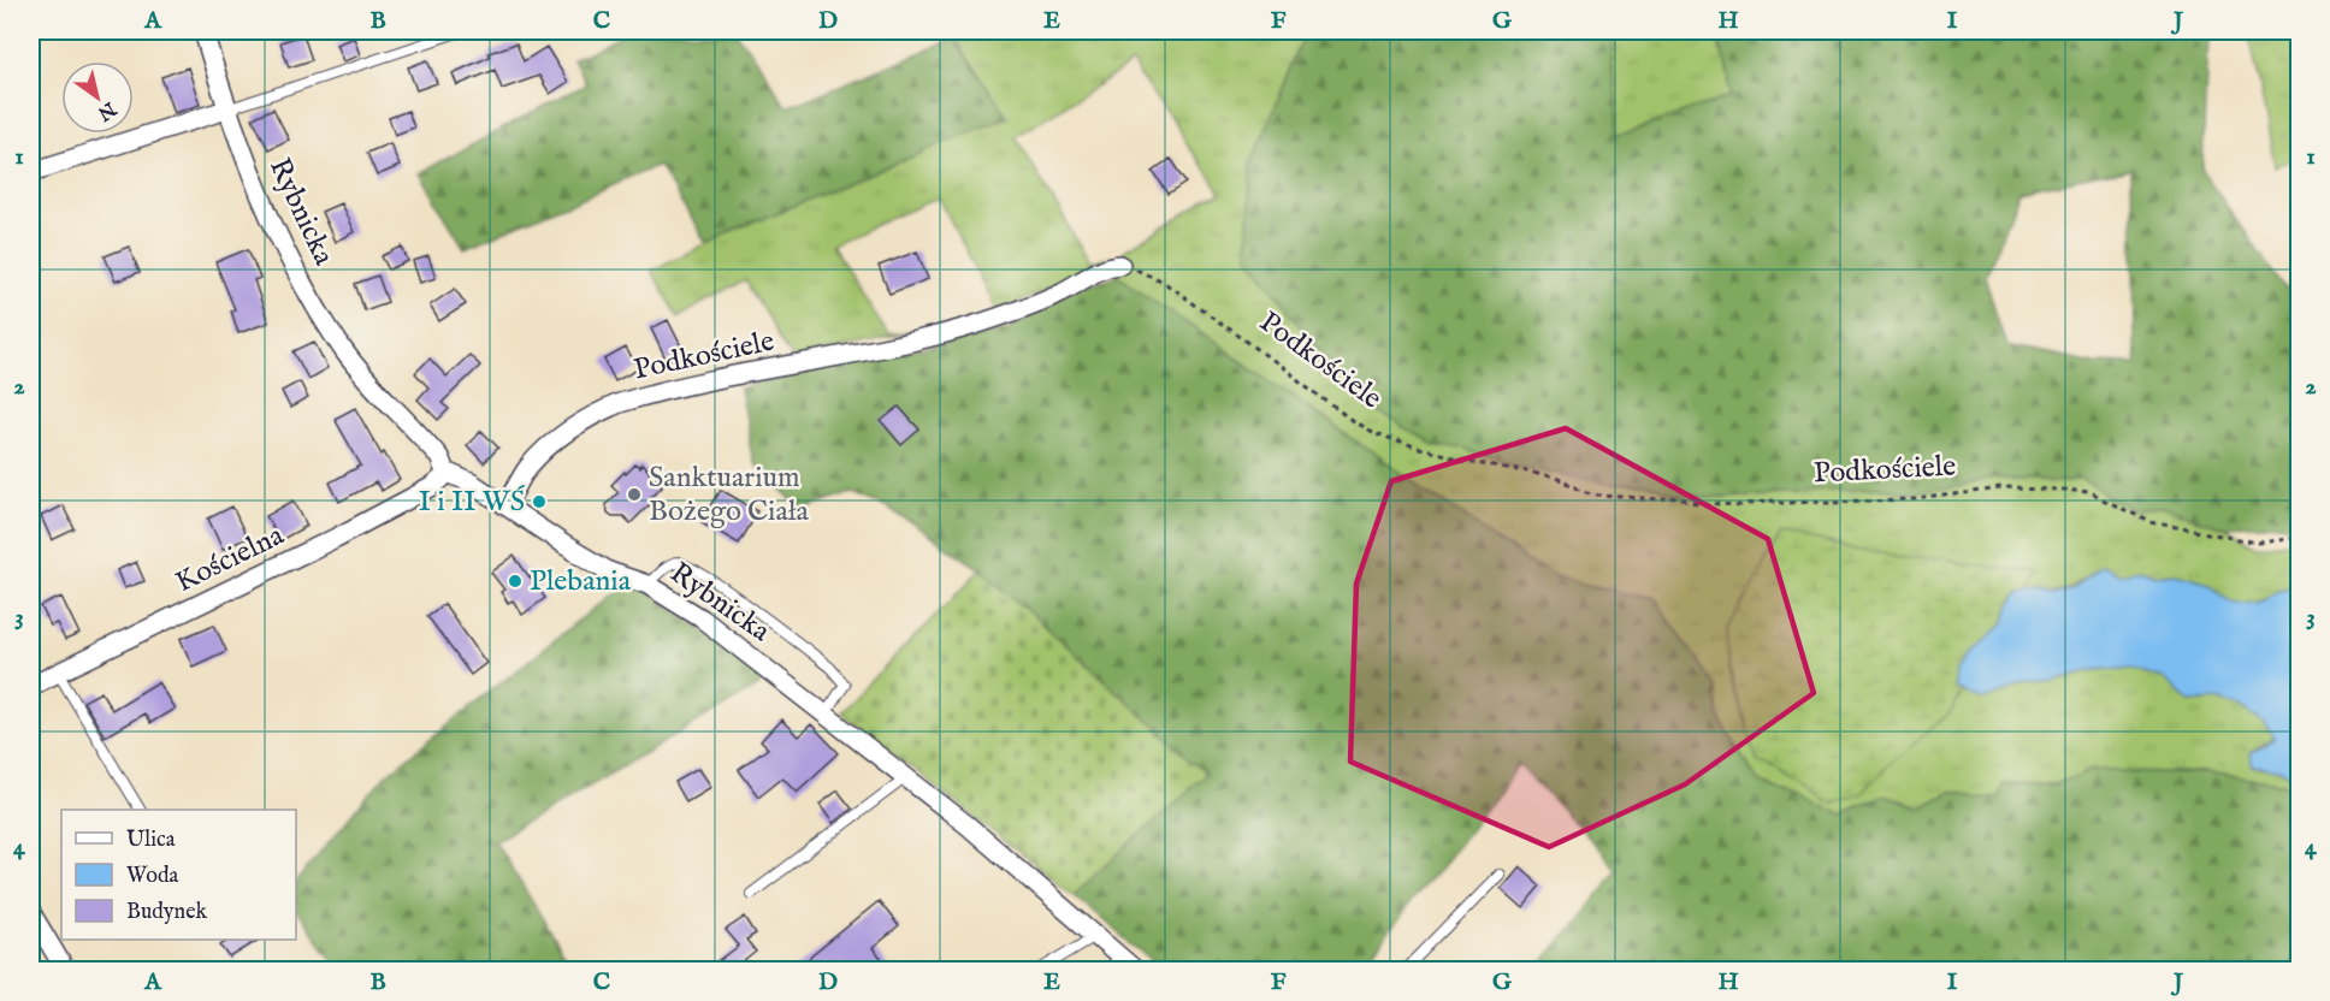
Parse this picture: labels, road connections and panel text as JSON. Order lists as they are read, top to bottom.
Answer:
{
  "streets": {
    "street": ["Rybnicka", "Podkościele", "Kościelna"]
  },
  "crossings": [
    ["Rybnicka", "Podkościele"],
    ["Rybnicka", "Kościelna"]
  ],
  "places": ["Sanktuarium Bożego Ciała", "I i II WŚ", "Plebania"],
  "legend": ["Ulica", "Woda", "Budynek"],
  "north": "bottom right",
  "grid": {
    "columns": [
      "A",
      "B",
      "C",
      "D",
      "E",
      "F",
      "G",
      "H",
      "I",
      "J"
    ],
    "rows": [
      "1",
      "2",
      "3",
      "4"
    ]
  }
}
